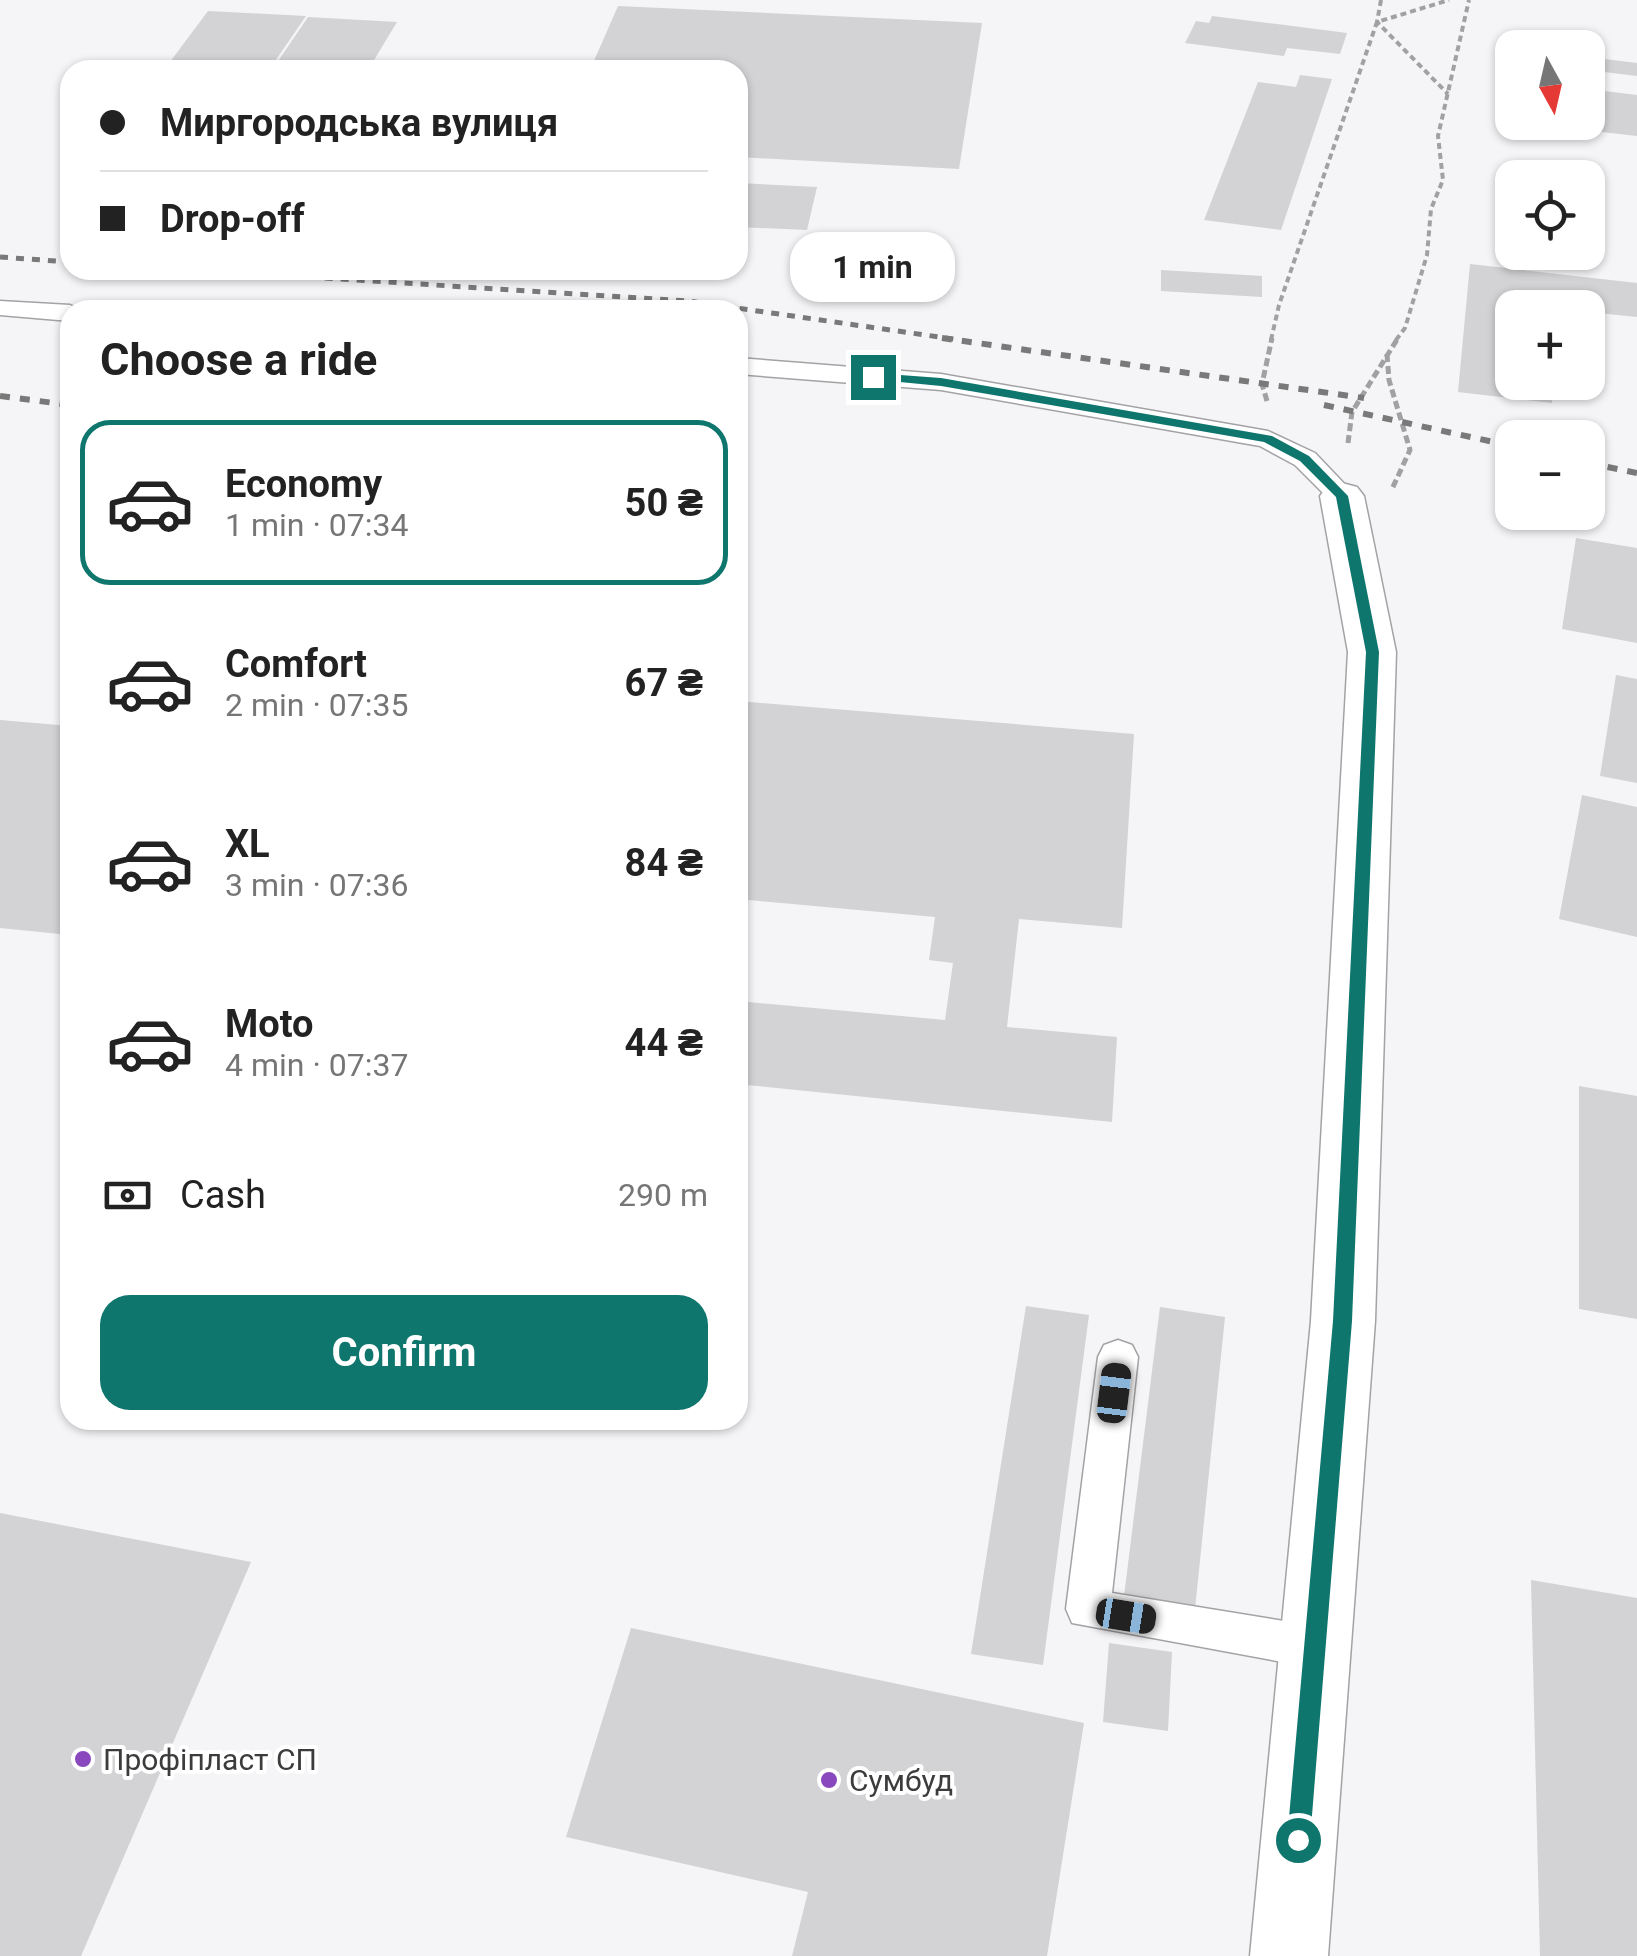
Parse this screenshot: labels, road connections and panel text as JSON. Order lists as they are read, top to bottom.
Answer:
{
  "places": ["Профіпласт СП", "Сумбуд"],
  "north": "bottom",
  "page": {
    "map_buttons": ["+", "−"],
    "banner": ["Миргородська вулиця", "Drop-off"],
    "bubble": "1 min",
    "heading": "Choose a ride",
    "list": [
      {
        "name": "Economy",
        "note": "1 min · 07:34",
        "value": "50 ₴"
      },
      {
        "name": "Comfort",
        "note": "2 min · 07:35",
        "value": "67 ₴"
      },
      {
        "name": "XL",
        "note": "3 min · 07:36",
        "value": "84 ₴"
      },
      {
        "name": "Moto",
        "note": "4 min · 07:37",
        "value": "44 ₴"
      }
    ],
    "pay": ["Cash", "290 m"],
    "buttons": "Confirm"
  }
}
